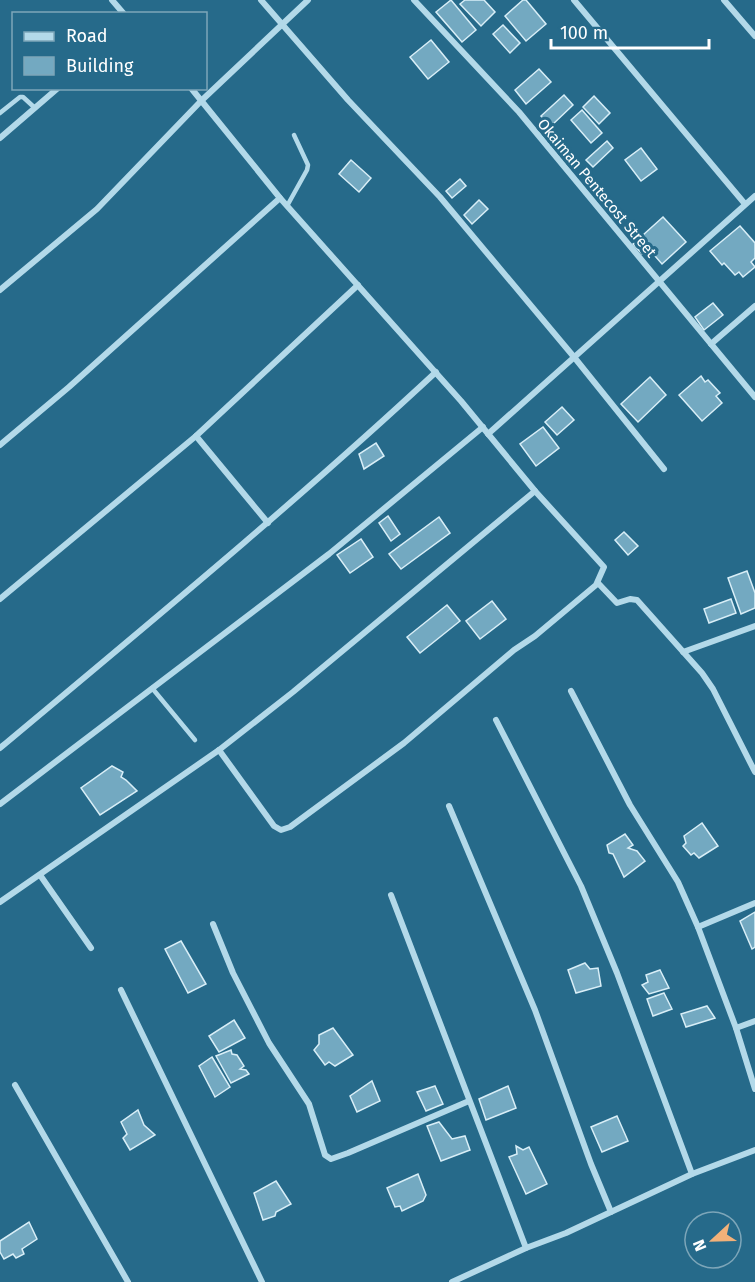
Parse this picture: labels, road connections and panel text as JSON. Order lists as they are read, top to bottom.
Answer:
{
  "streets": {
    "street": ["Okaiman Pentecost Street"]
  },
  "legend": ["Road", "Building"],
  "scale_bar": "100 m",
  "north": "left"
}
